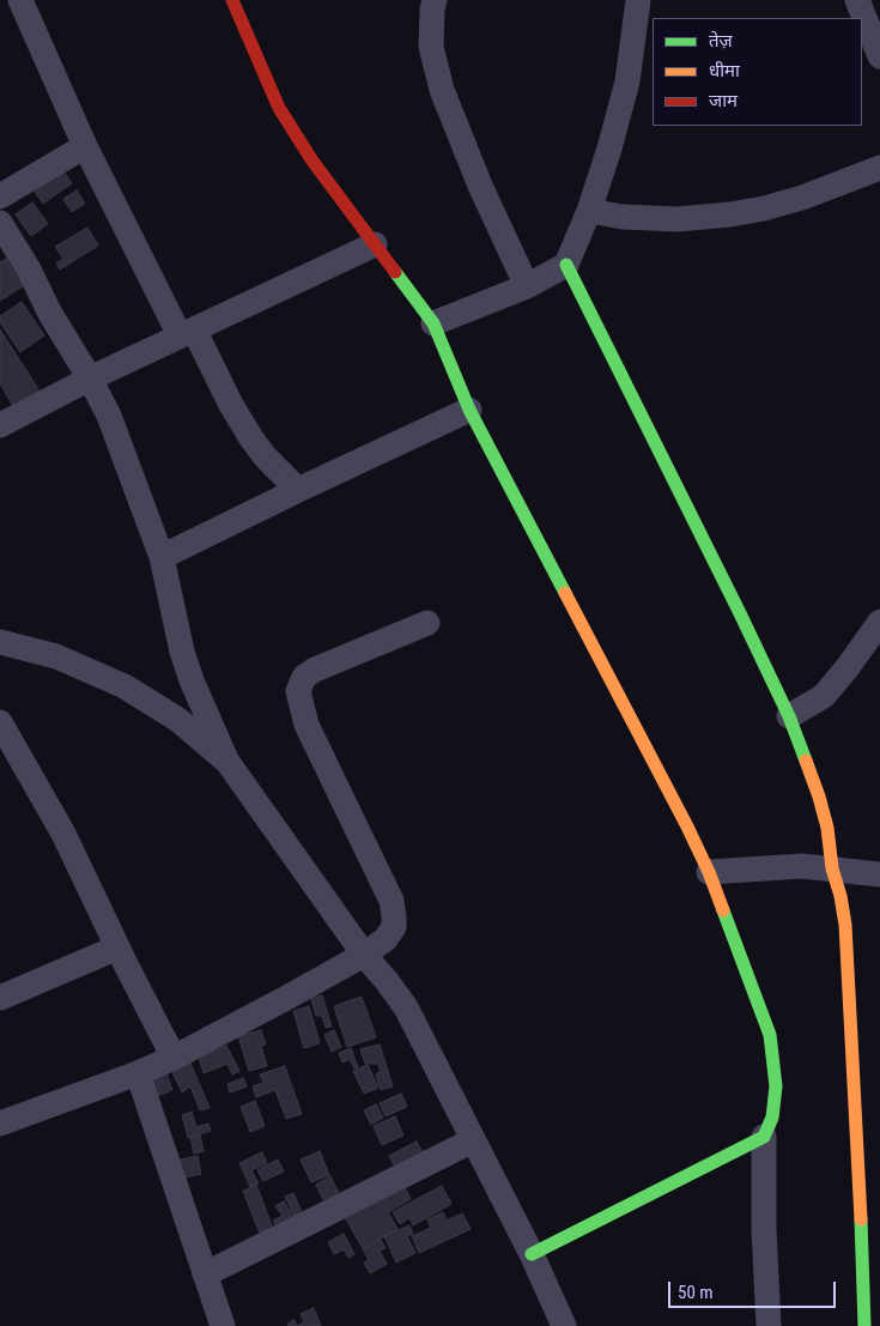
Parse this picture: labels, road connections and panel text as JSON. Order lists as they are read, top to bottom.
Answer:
{
  "legend": ["तेज़", "धीमा", "जाम"],
  "scale_bar": "50 m"
}
